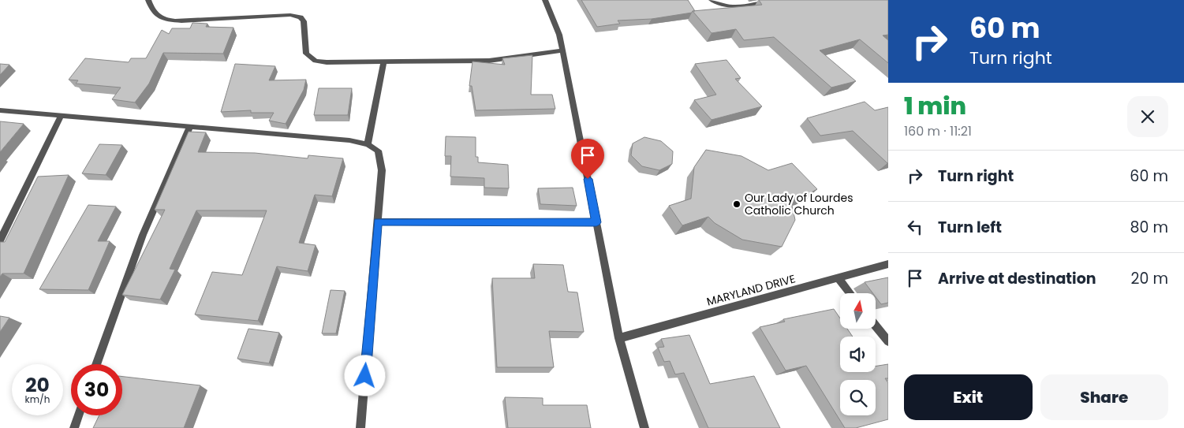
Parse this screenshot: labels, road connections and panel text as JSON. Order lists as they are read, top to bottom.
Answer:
{
  "streets": {
    "street": ["MARYLAND DRIVE"]
  },
  "places": ["Our Lady of Lourdes Catholic Church"],
  "north": "top",
  "page": {
    "turn": ["60 m", "Turn right"],
    "heading": ["1 min", "160 m · 11:21"],
    "list": [
      {
        "name": "Turn right",
        "value": "60 m"
      },
      {
        "name": "Turn left",
        "value": "80 m"
      },
      {
        "name": "Arrive at destination",
        "value": "20 m"
      }
    ],
    "speed": "20 km/h",
    "limit": "30",
    "buttons": ["Exit", "Share"]
  }
}
